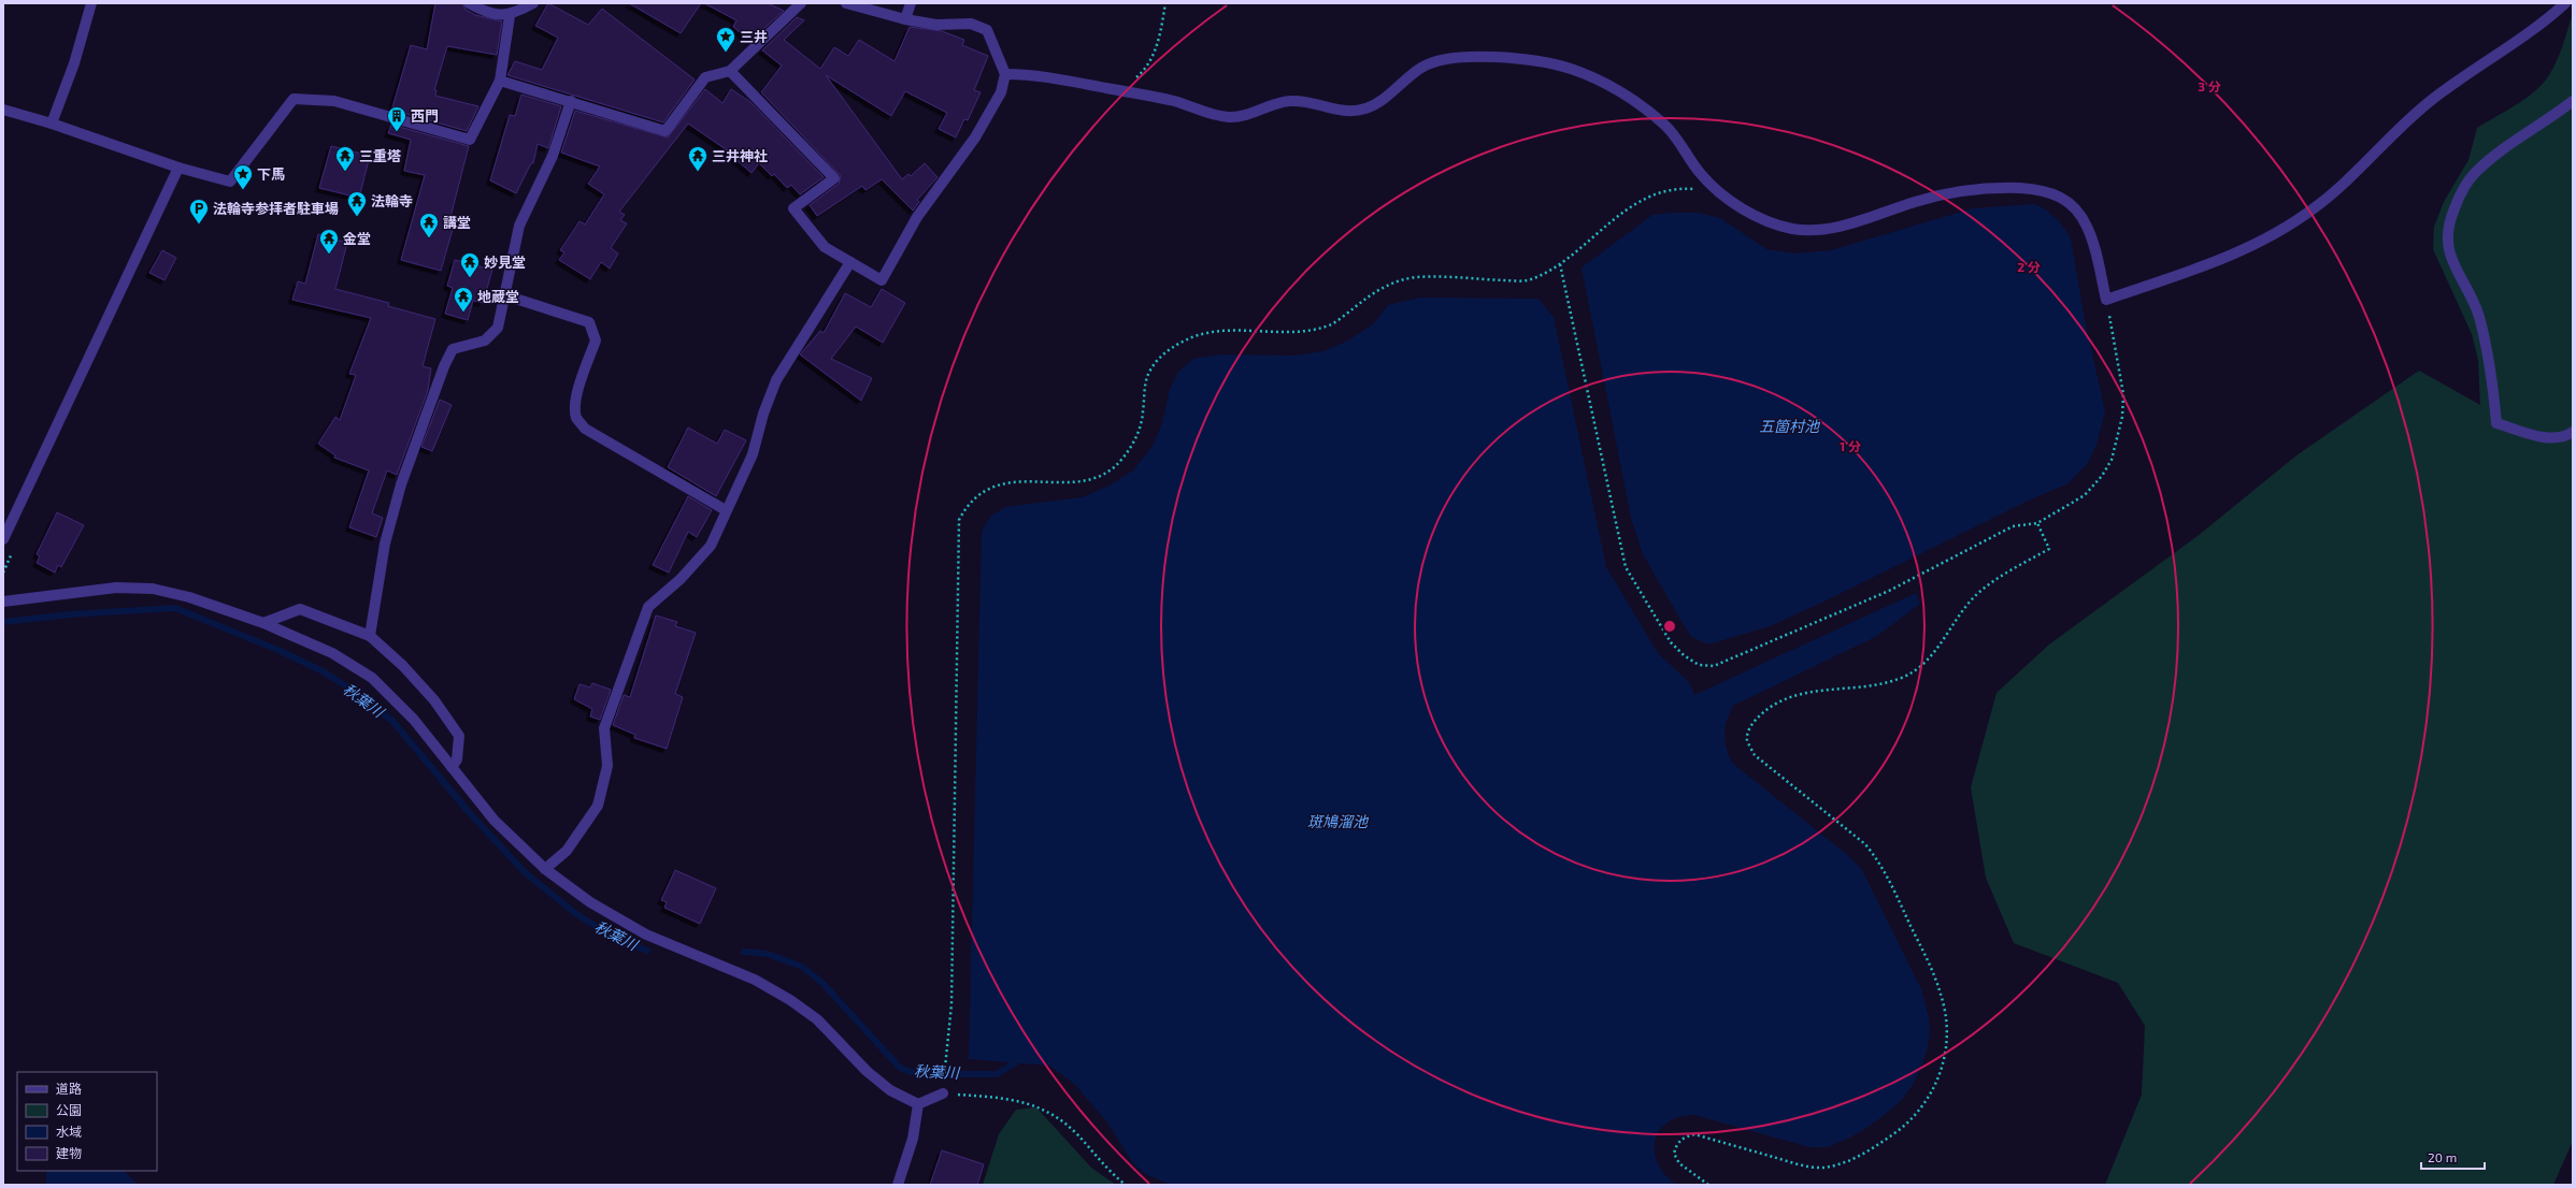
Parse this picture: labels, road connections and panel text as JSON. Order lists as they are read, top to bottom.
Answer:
{
  "water": ["五箇村池", "秋葉川", "斑鳩溜池"],
  "places": {
    "place": ["三井", "下馬"],
    "building": ["西門"],
    "temple": [
      "三重塔",
      "三井神社",
      "法輪寺",
      "講堂",
      "金堂",
      "妙見堂",
      "地蔵堂"
    ],
    "parking": ["法輪寺参拝者駐車場"]
  },
  "legend": [
    "道路",
    "公園",
    "水域",
    "建物"
  ],
  "scale_bar": "20 m",
  "rings": ["3 分", "2 分", "1 分"]
}
